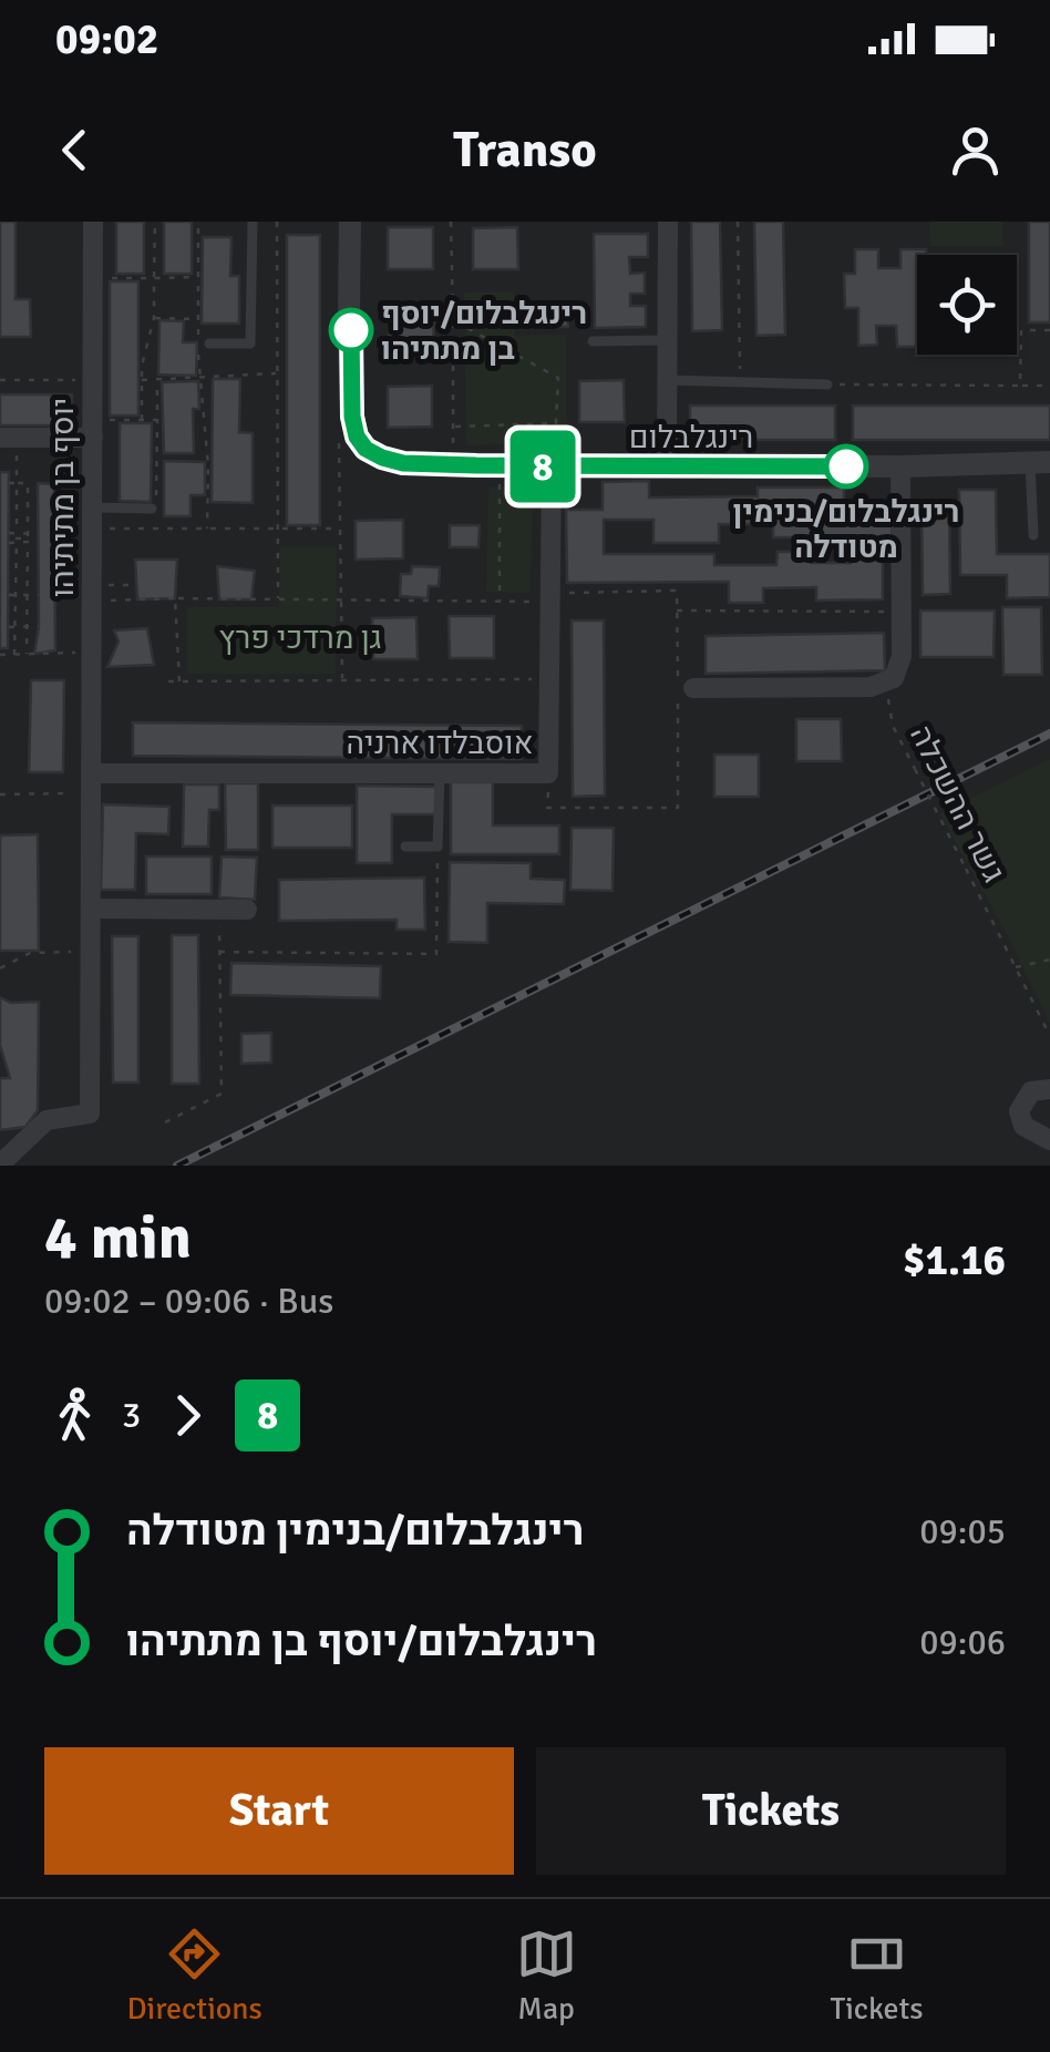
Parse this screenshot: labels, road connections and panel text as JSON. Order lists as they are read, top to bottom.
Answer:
{
  "streets": {
    "street": ["רינגלבלום", "יוסף בן מתיתיהו", "אוסבלדו ארניה"],
    "path": ["גשר ההשכלה"]
  },
  "crossings": [
    ["רינגלבלום", "אוסבלדו ארניה"],
    ["יוסף בן מתיתיהו", "אוסבלדו ארניה"]
  ],
  "parks": ["גן מרדכי פרץ"],
  "places": ["רינגלבלום/יוסף בן מתתיהו", "רינגלבלום/בנימין מטודלה"],
  "lines": ["bus line 8"],
  "page": {
    "status": "09:02",
    "header": "Transo",
    "on_map": "8",
    "heading": ["4 min", "09:02 – 09:06 · Bus", "$1.16"],
    "legs": ["3", "8"],
    "list": [
      {
        "name": "רינגלבלום/בנימין מטודלה",
        "value": "09:05"
      },
      {
        "name": "רינגלבלום/יוסף בן מתתיהו",
        "value": "09:06"
      }
    ],
    "buttons": ["Start", "Tickets"],
    "tabs": ["Directions", "Map", "Tickets"]
  }
}
